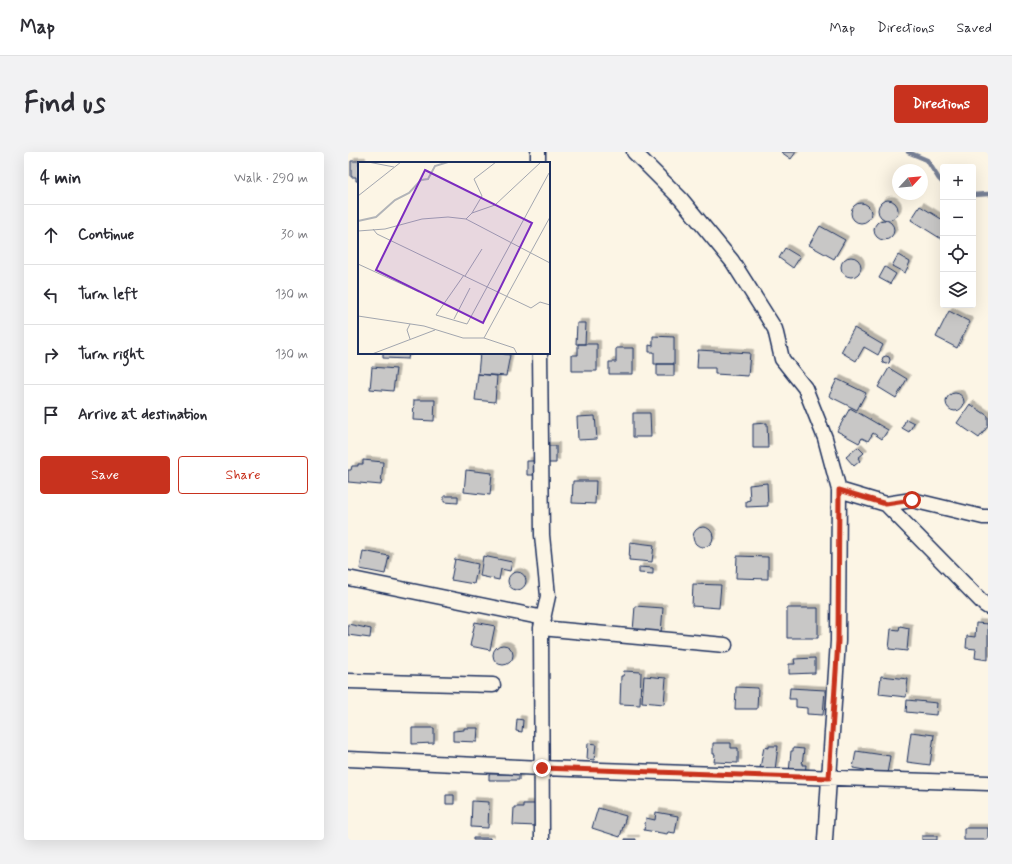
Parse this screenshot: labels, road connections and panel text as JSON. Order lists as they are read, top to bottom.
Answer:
{
  "north": "top right",
  "page": {
    "header": "Map",
    "nav": ["Map", "Directions", "Saved"],
    "buttons": [
      "Directions",
      ["Save", "Share"]
    ],
    "title": "Find us",
    "heading": ["4 min", "Walk · 290 m"],
    "map_buttons": ["+", "−"],
    "list": [
      ["Continue", "30 m"],
      ["Turn left", "130 m"],
      ["Turn right", "130 m"],
      "Arrive at destination"
    ]
  }
}
